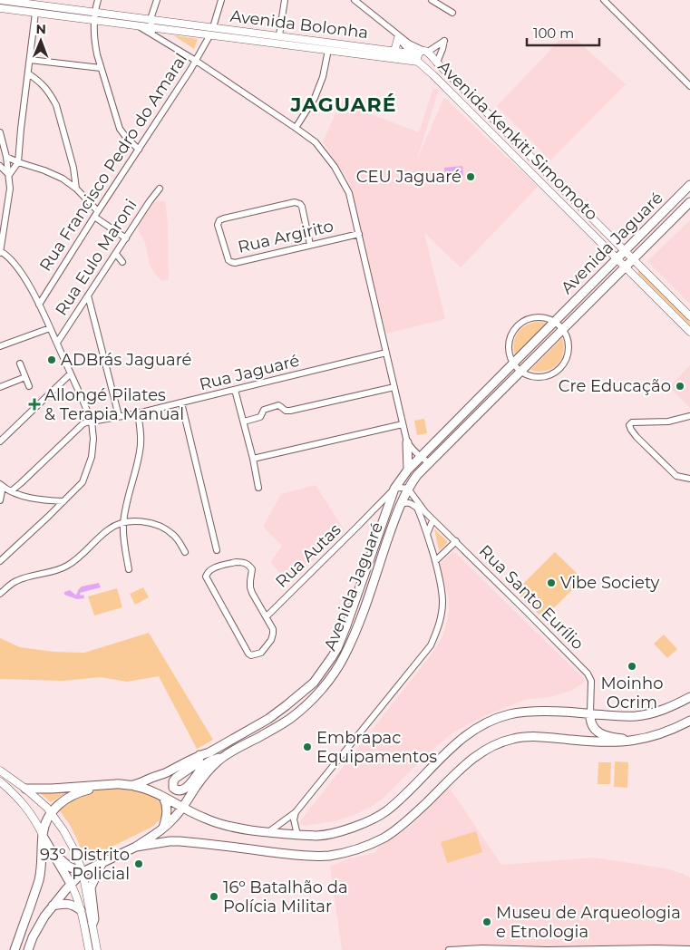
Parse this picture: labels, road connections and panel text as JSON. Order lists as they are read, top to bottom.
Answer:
{
  "streets": {
    "highway": ["Avenida Jaguaré"],
    "main road": ["Avenida Bolonha", "Avenida Kenkiti Simomoto"],
    "street": [
      "Rua Francisco Pedro do Amaral",
      "Rua Argirito",
      "Rua Eulo Maroni",
      "Rua Jaguaré",
      "Rua Autas",
      "Rua Santo Eurílio"
    ]
  },
  "crossings": [
    ["Avenida Bolonha", "Avenida Kenkiti Simomoto"],
    ["Avenida Bolonha", "Rua Francisco Pedro do Amaral"],
    ["Avenida Kenkiti Simomoto", "Avenida Jaguaré"],
    ["Avenida Jaguaré", "Rua Autas"],
    ["Avenida Jaguaré", "Rua Santo Eurílio"]
  ],
  "districts": ["JAGUARÉ"],
  "places": {
    "other": [
      "CEU Jaguaré",
      "ADBrás Jaguaré",
      "Cre Educação",
      "Vibe Society",
      "Moinho Ocrim",
      "Embrapac Equipamentos",
      "93º Distrito Policial",
      "16º Batalhão da Polícia Militar",
      "Museu de Arqueologia e Etnologia"
    ],
    "health": ["Allongé Pilates & Terapia Manual"]
  },
  "scale_bar": "100 m",
  "north": "top"
}
